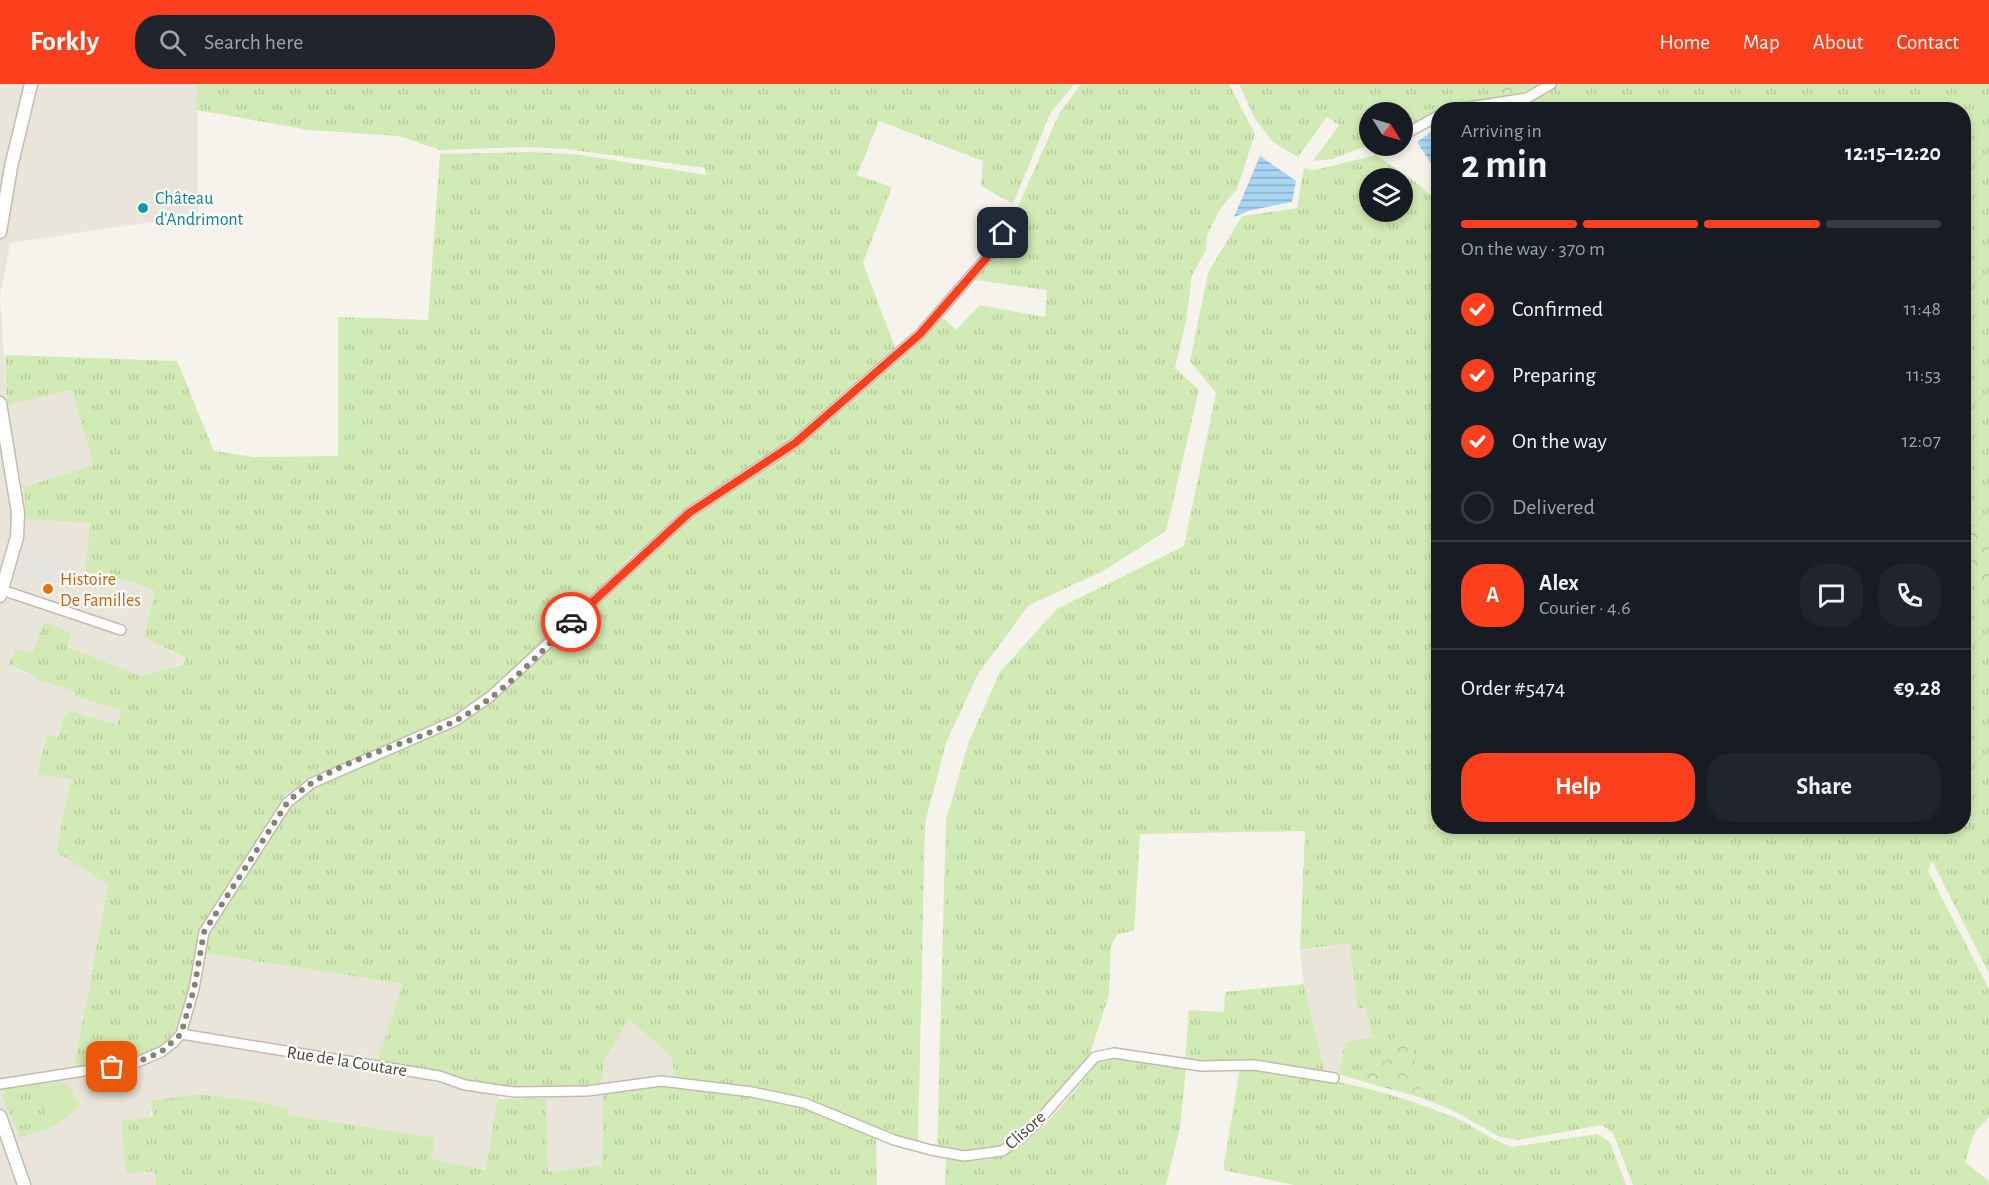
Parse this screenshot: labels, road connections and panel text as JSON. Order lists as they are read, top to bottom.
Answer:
{
  "streets": {
    "street": ["Rue de la Coutare", "Clisore"]
  },
  "crossings": [
    ["Rue de la Coutare", "Clisore"]
  ],
  "places": ["Château d'Andrimont", "Histoire De Familles"],
  "north": "bottom right",
  "page": {
    "header": "Forkly",
    "search": "Search here",
    "nav": [
      "Home",
      "Map",
      "About",
      "Contact"
    ],
    "heading": ["2 min", "Arriving in", "12:15–12:20"],
    "panel": [
      "Alex",
      "Courier · 4.6",
      "Order #5474",
      "€9.28"
    ],
    "bar": "On the way · 370 m",
    "list": [
      ["Confirmed", "11:48"],
      ["Preparing", "11:53"],
      ["On the way", "12:07"],
      "Delivered"
    ],
    "round": "A",
    "buttons": ["Help", "Share"]
  }
}
